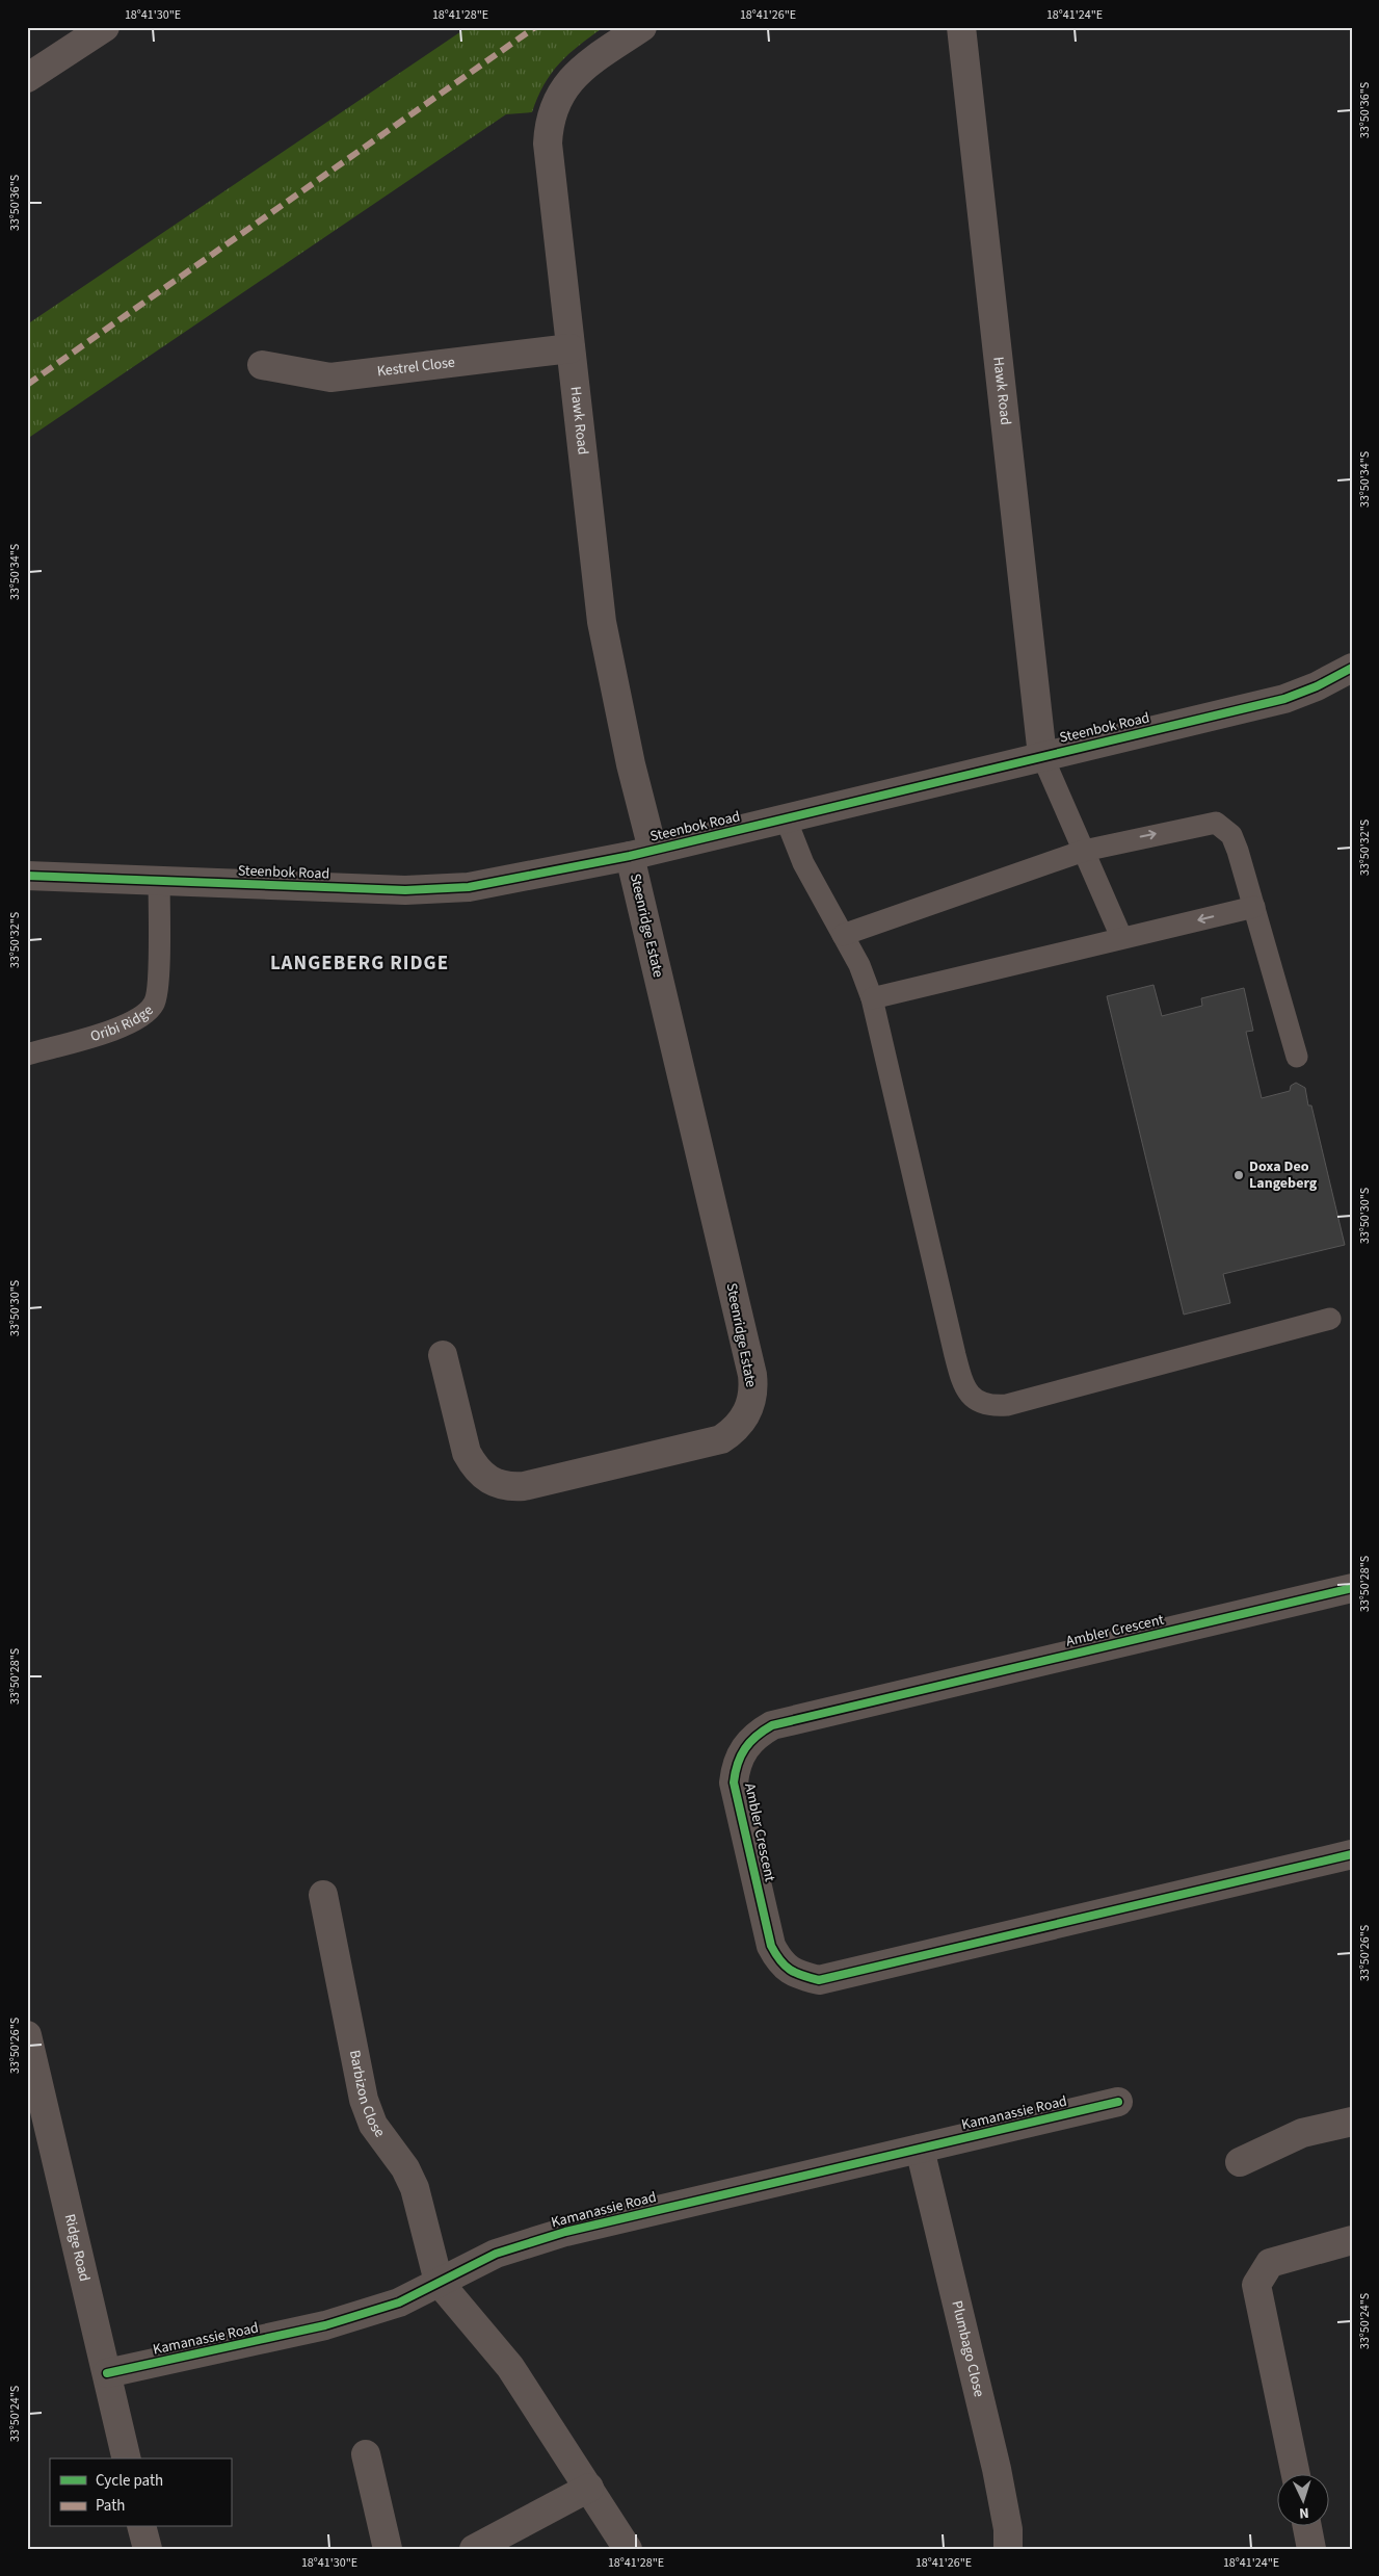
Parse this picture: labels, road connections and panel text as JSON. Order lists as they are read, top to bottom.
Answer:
{
  "streets": {
    "street": [
      "Kestrel Close",
      "Hawk Road",
      "Steenbok Road",
      "Steenridge Estate",
      "Ambler Crescent",
      "Barbizon Close",
      "Kamanassie Road",
      "Ridge Road",
      "Plumbago Close"
    ],
    "lane": ["Oribi Ridge"]
  },
  "crossings": [
    ["Kestrel Close", "Hawk Road"],
    ["Hawk Road", "Steenbok Road"],
    ["Hawk Road", "Steenridge Estate"],
    ["Steenbok Road", "Steenridge Estate"],
    ["Steenbok Road", "Oribi Ridge"],
    ["Barbizon Close", "Kamanassie Road"],
    ["Kamanassie Road", "Ridge Road"],
    ["Kamanassie Road", "Plumbago Close"]
  ],
  "districts": ["LANGEBERG RIDGE"],
  "places": ["Doxa Deo Langeberg"],
  "legend": ["Cycle path", "Path"],
  "north": "bottom",
  "coordinates": [
    "18°41'30\"E",
    "18°41'28\"E",
    "18°41'26\"E",
    "18°41'24\"E",
    "33°50'36\"S",
    "33°50'34\"S",
    "33°50'32\"S",
    "33°50'30\"S",
    "33°50'28\"S",
    "33°50'26\"S",
    "33°50'24\"S"
  ]
}
